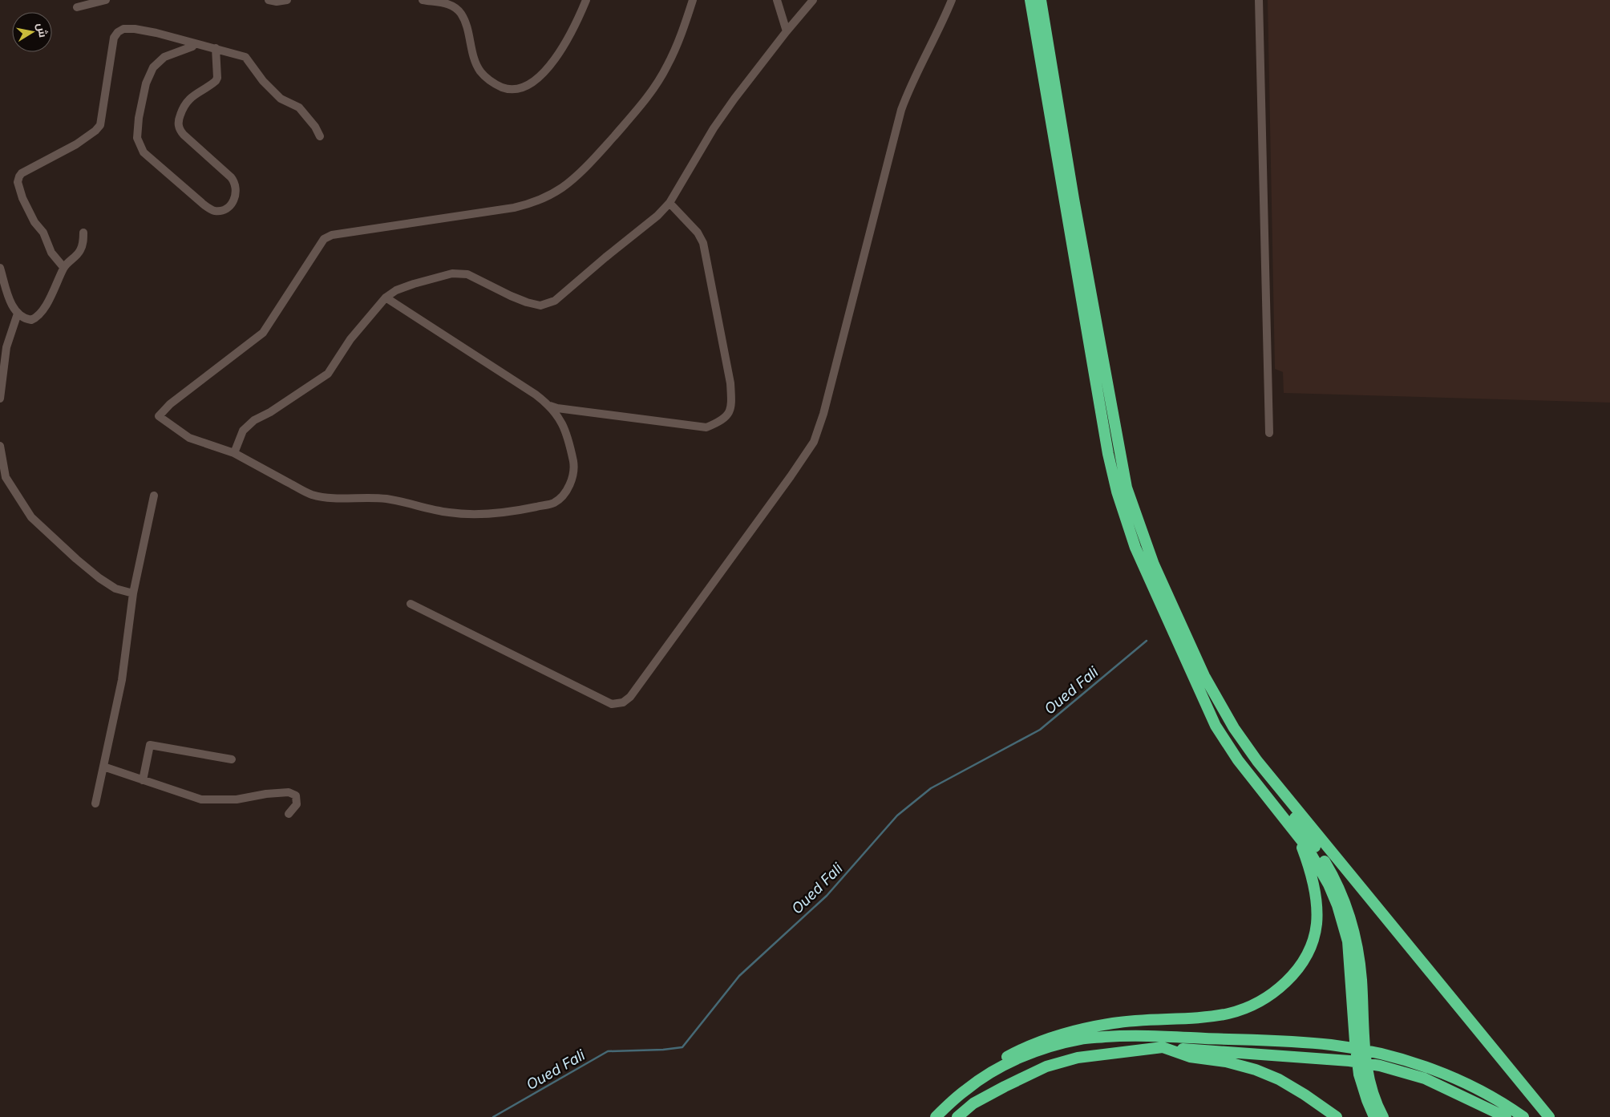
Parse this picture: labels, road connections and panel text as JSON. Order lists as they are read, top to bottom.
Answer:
{
  "water": ["Oued Fali"],
  "north": "right"
}
